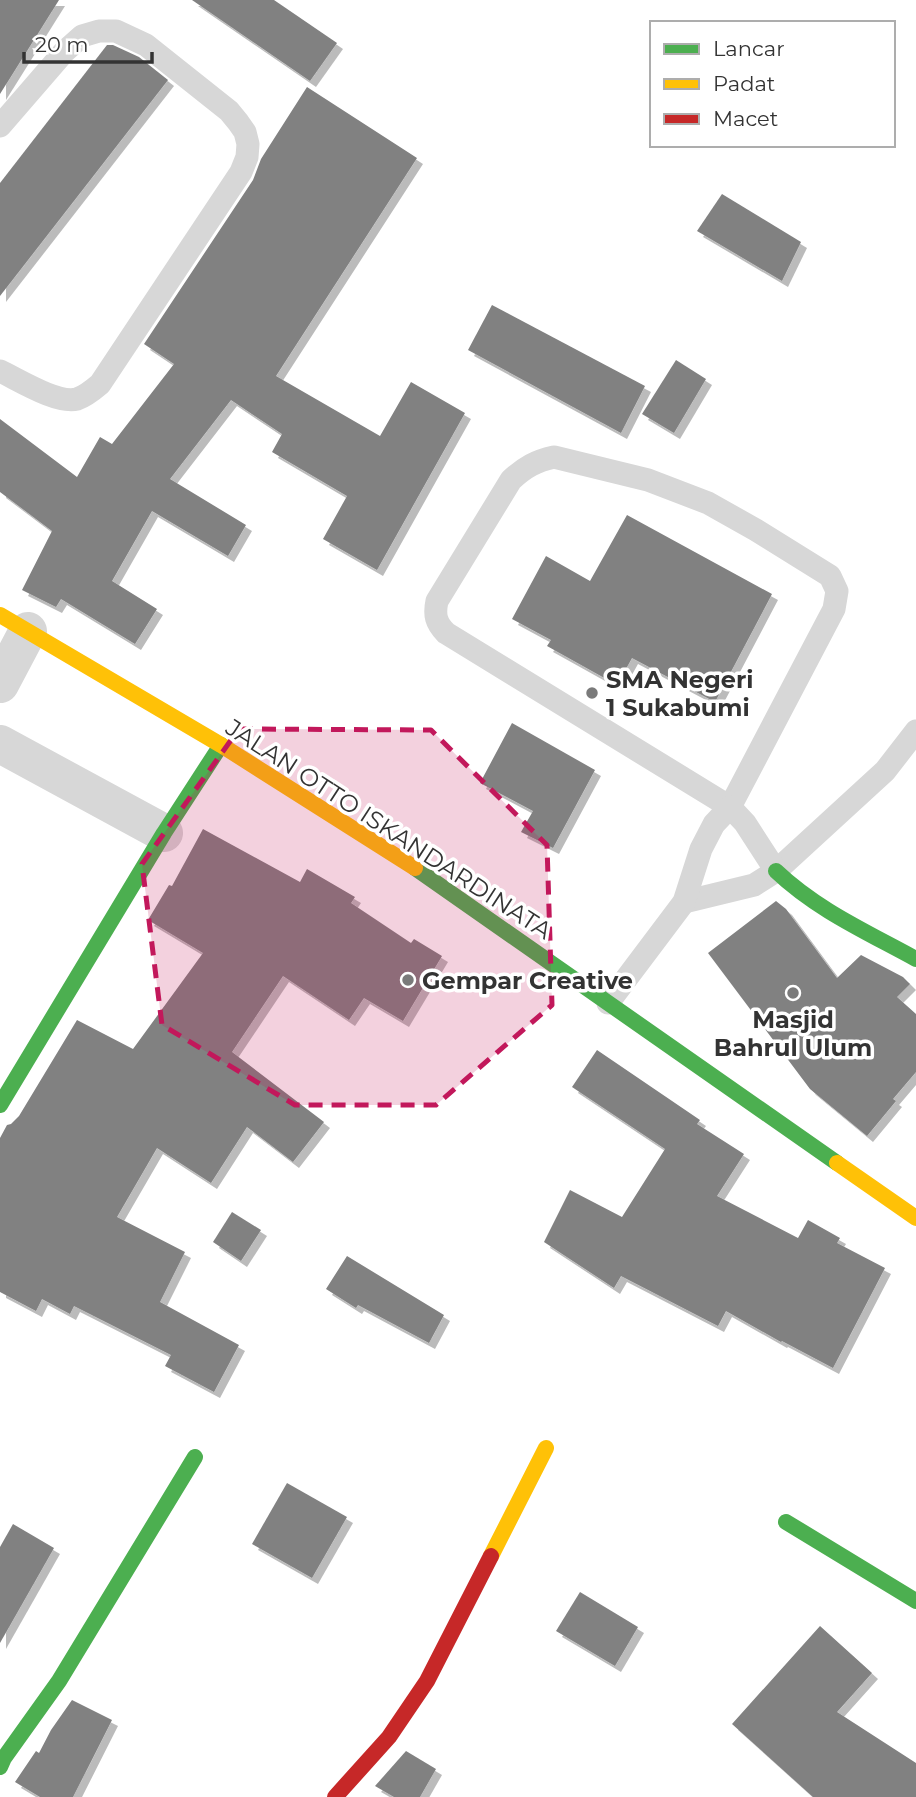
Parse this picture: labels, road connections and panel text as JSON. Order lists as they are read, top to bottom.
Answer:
{
  "streets": {
    "street": ["JALAN OTTO ISKANDARDINATA"]
  },
  "places": ["SMA Negeri 1 Sukabumi", "Gempar Creative", "Masjid Bahrul Ulum"],
  "legend": ["Lancar", "Padat", "Macet"],
  "scale_bar": "20 m"
}
